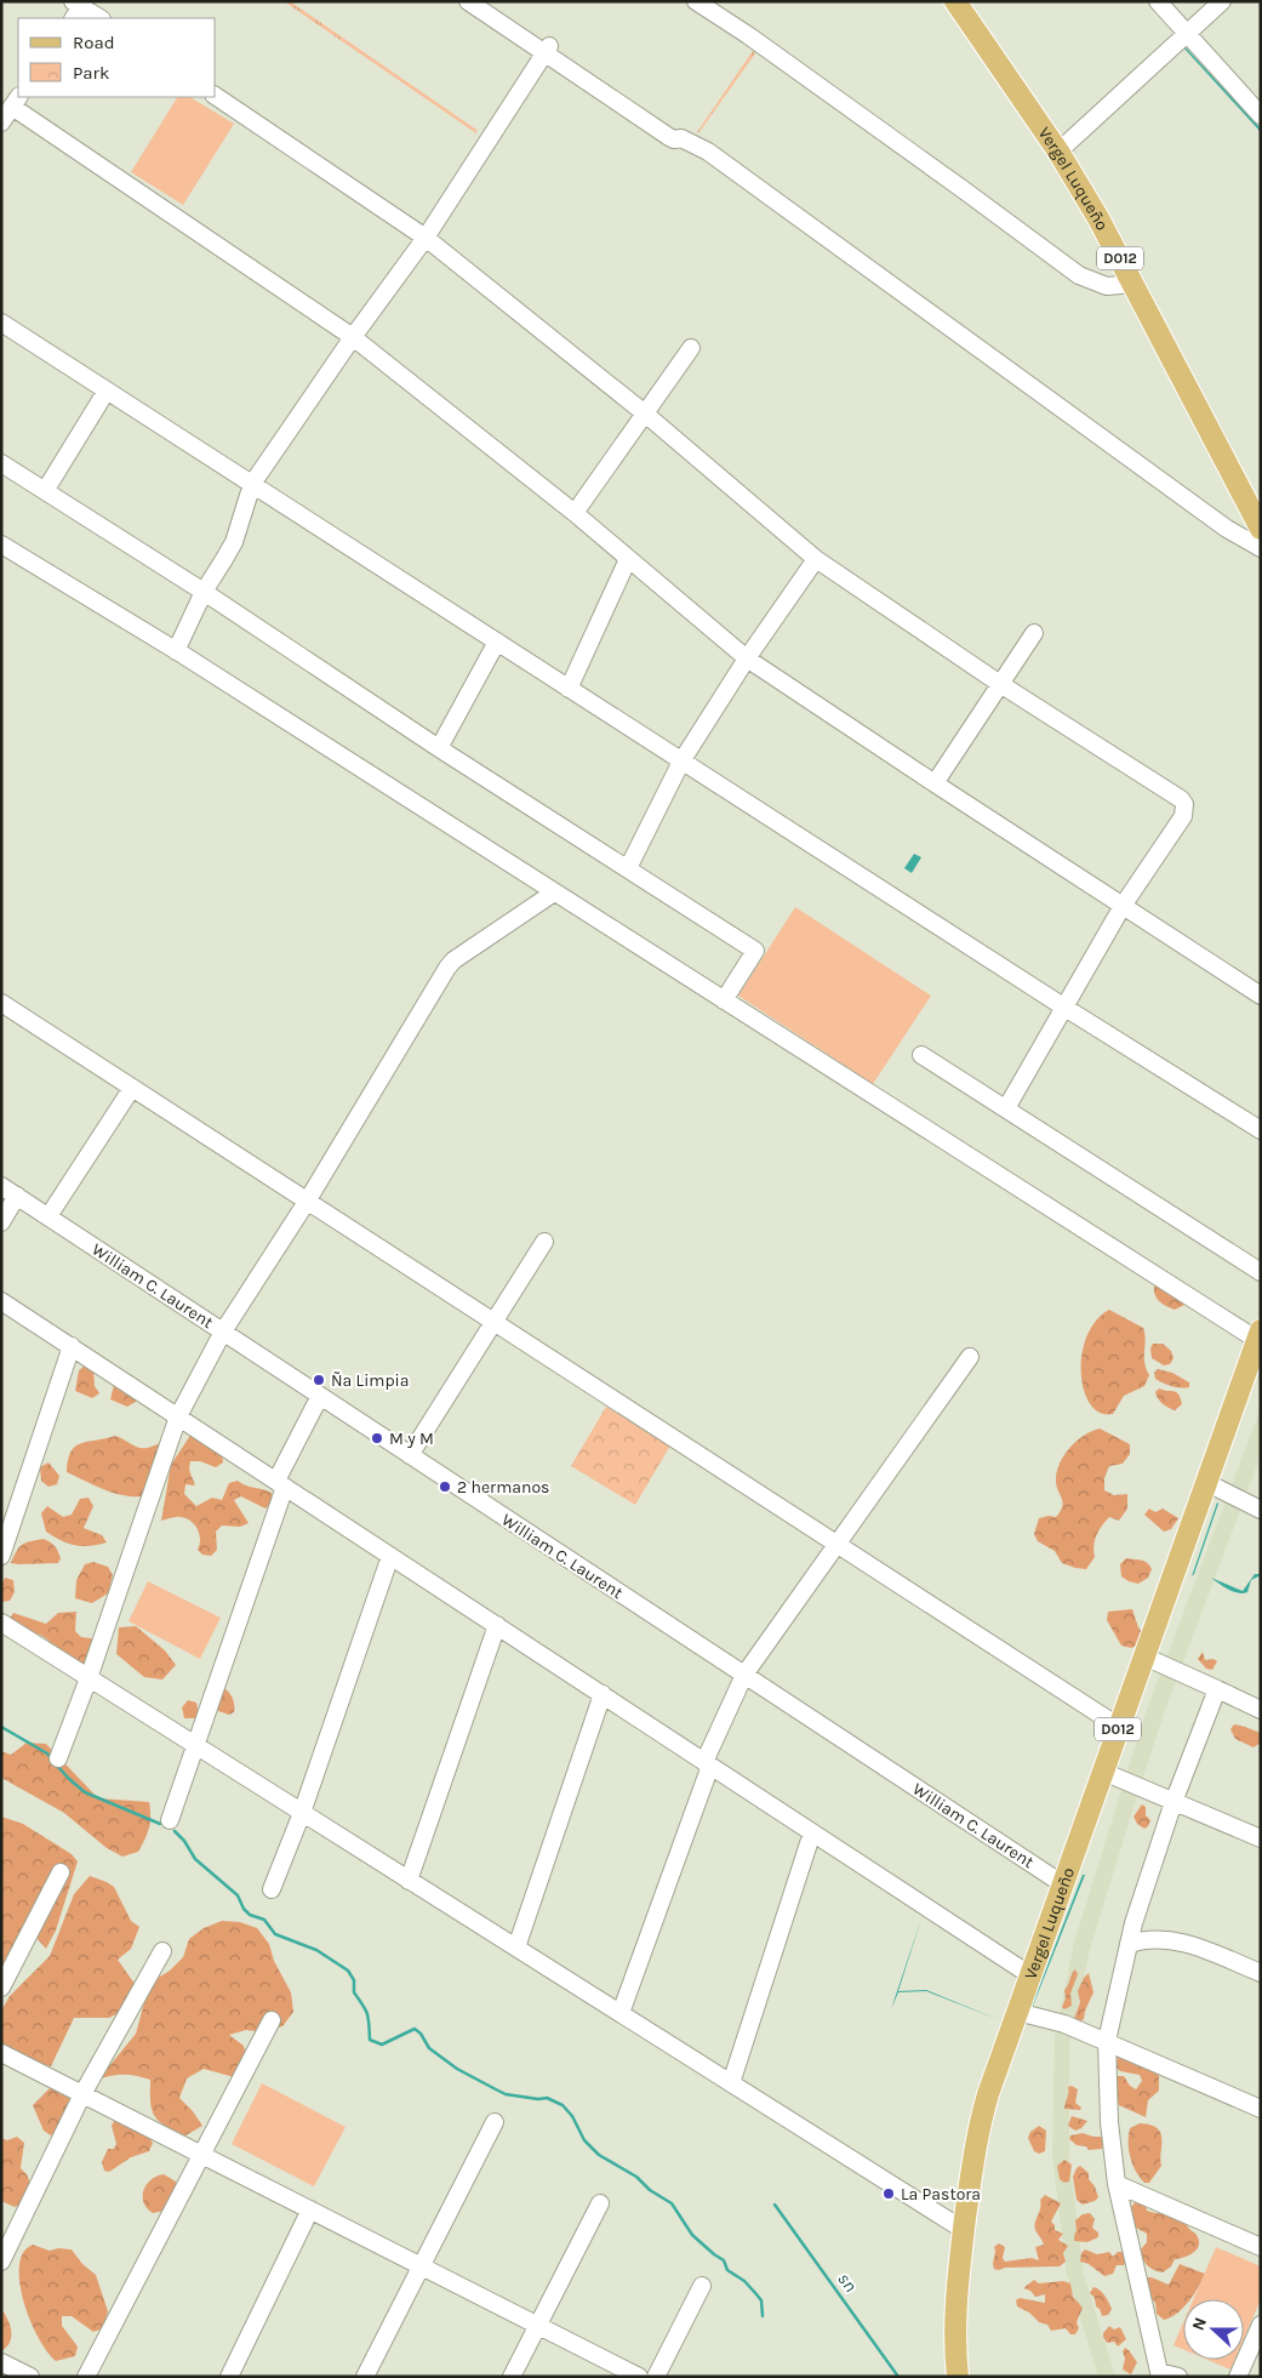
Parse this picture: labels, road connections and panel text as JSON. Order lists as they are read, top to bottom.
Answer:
{
  "streets": {
    "main road": ["Vergel Luqueño", "D012"],
    "street": ["William C. Laurent"]
  },
  "crossings": [
    ["Vergel Luqueño", "D012"],
    ["Vergel Luqueño", "William C. Laurent"]
  ],
  "water": ["sn"],
  "places": [
    "Ña Limpia",
    "M y M",
    "2 hermanos",
    "La Pastora"
  ],
  "legend": ["Road", "Park"],
  "north": "left"
}
